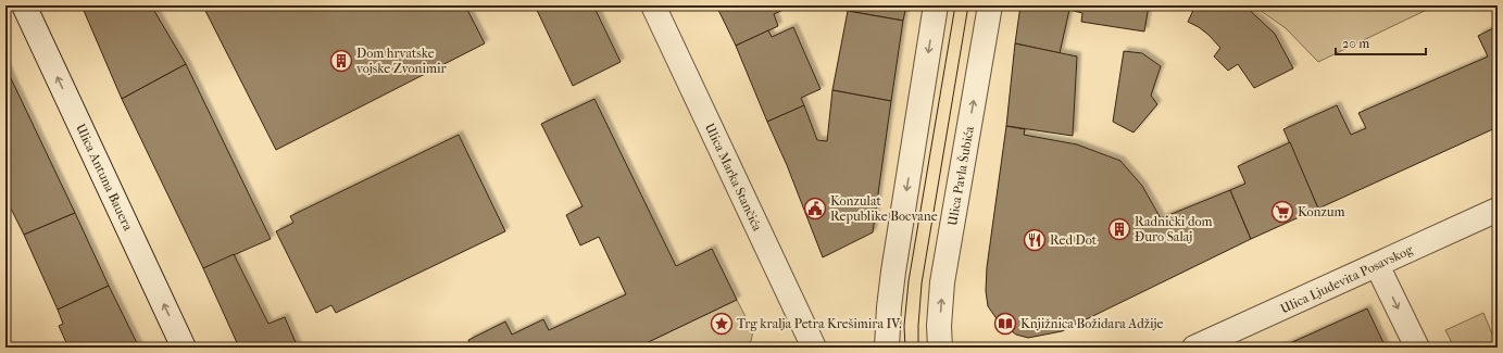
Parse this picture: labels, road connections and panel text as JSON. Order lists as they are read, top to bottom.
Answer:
{
  "streets": {
    "street": [
      "Ulica Pavla Šubića",
      "Ulica Antuna Bauera",
      "Ulica Marka Stančića",
      "Ulica Ljudevita Posavskog"
    ]
  },
  "one_way": ["Ulica Antuna Bauera"],
  "places": {
    "building": ["Dom hrvatske vojske Zvonimir", "Radnički dom Đuro Salaj"],
    "public building": ["Konzulat Republike Bocvane"],
    "supermarket": ["Konzum"],
    "restaurant": ["Red Dot"],
    "place": ["Trg kralja Petra Krešimira IV."],
    "library": ["Knjižnica Božidara Adžije"]
  },
  "scale_bar": "20 m"
}
